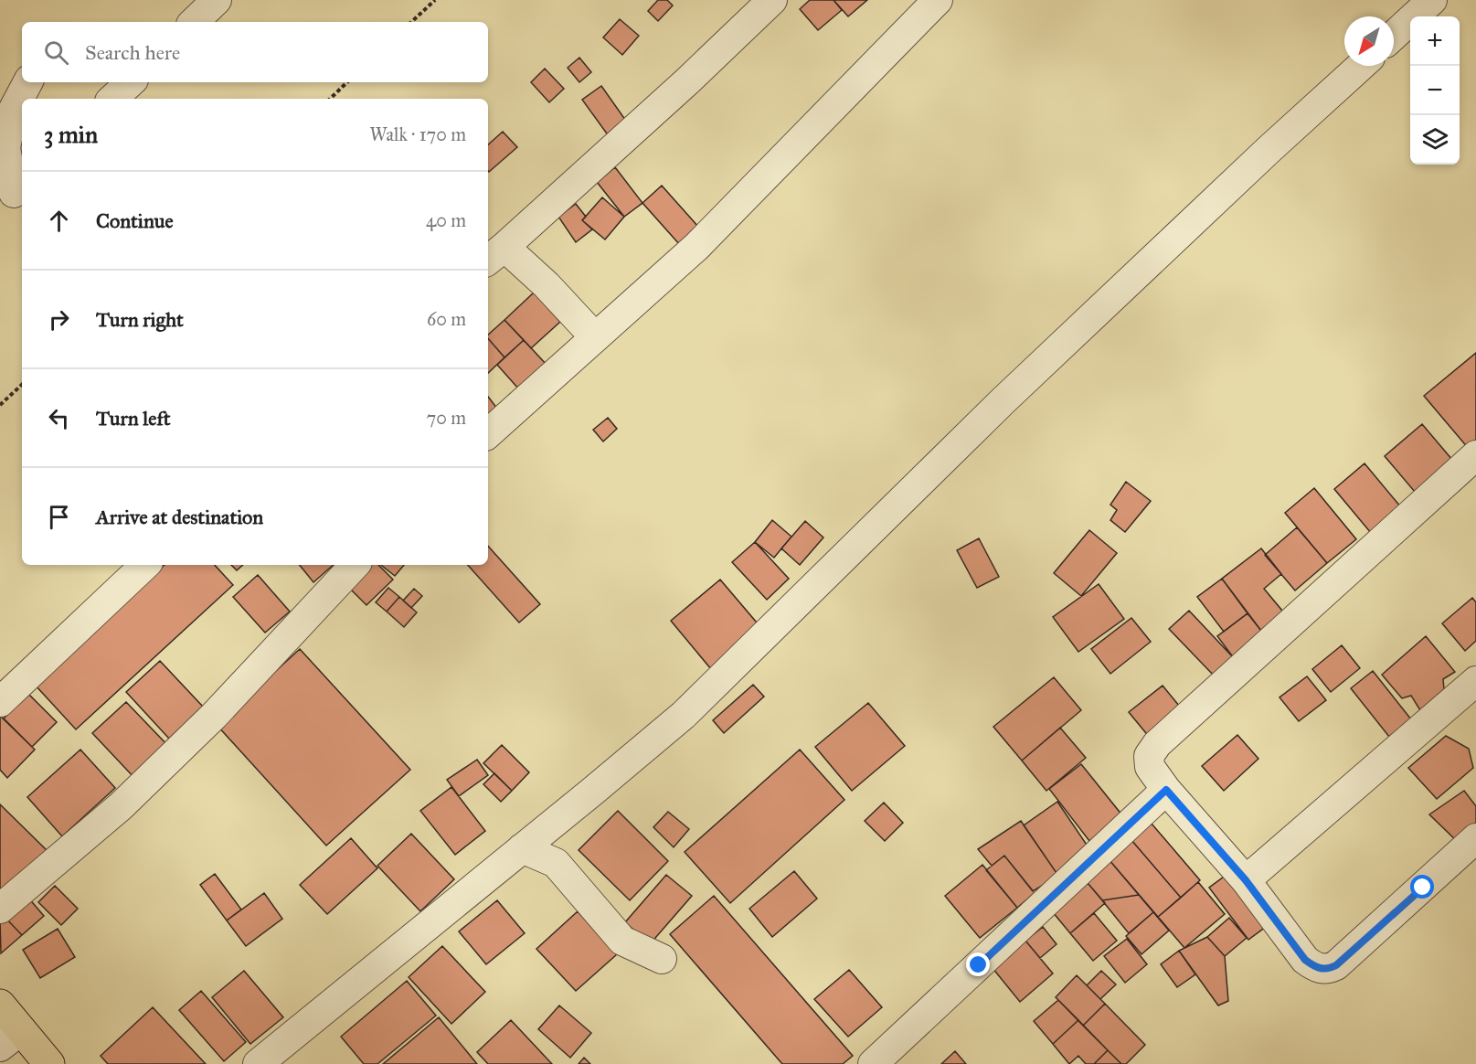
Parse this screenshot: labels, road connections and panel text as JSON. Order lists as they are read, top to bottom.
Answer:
{
  "north": "bottom left",
  "page": {
    "map_buttons": ["+", "−"],
    "search": "Search here",
    "heading": ["3 min", "Walk · 170 m"],
    "list": [
      ["Continue", "40 m"],
      ["Turn right", "60 m"],
      ["Turn left", "70 m"],
      "Arrive at destination"
    ]
  }
}
